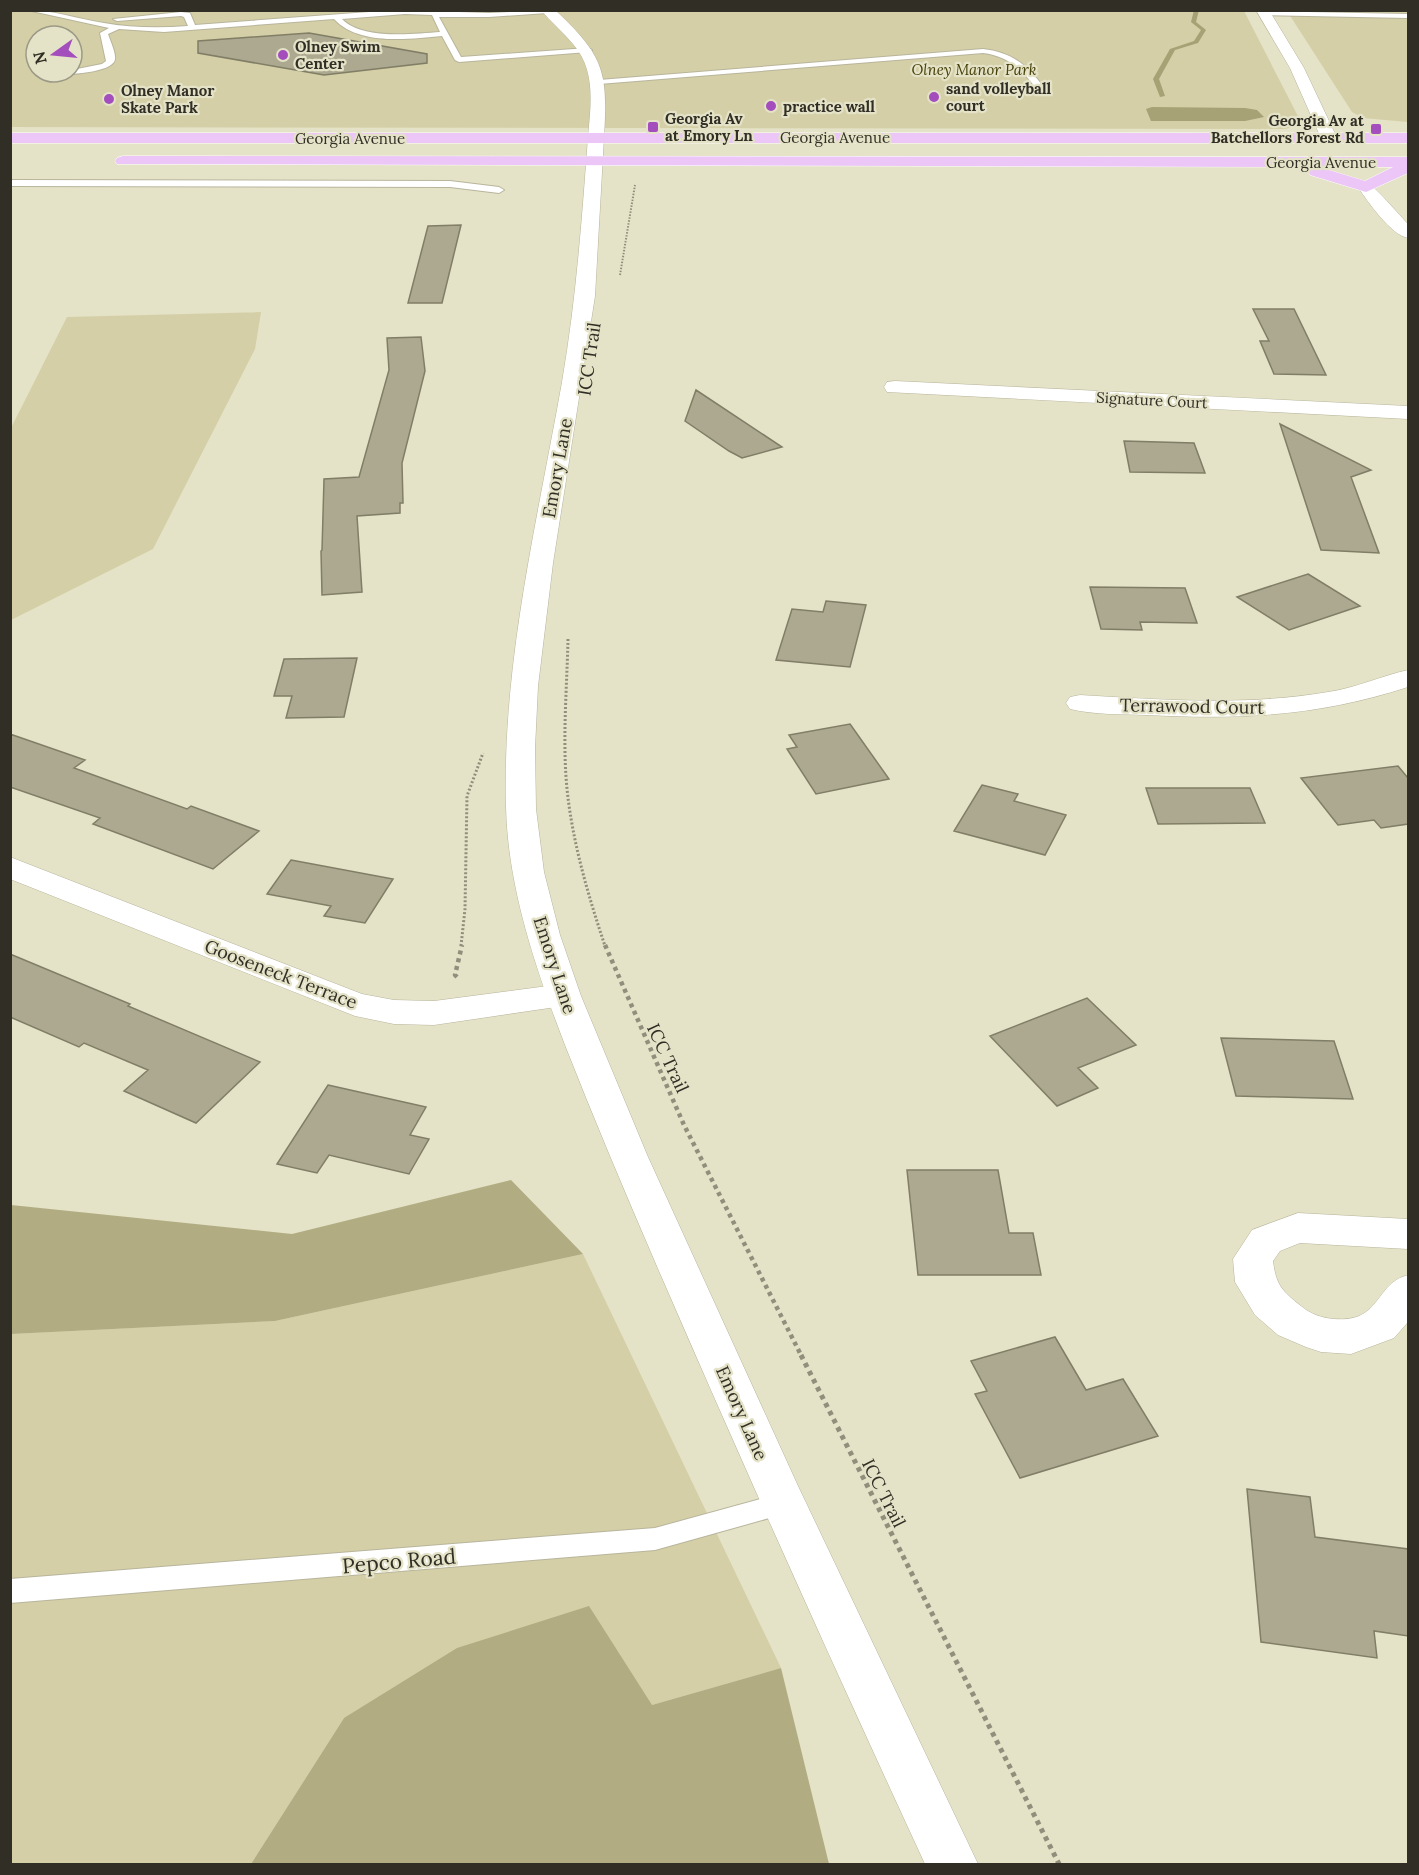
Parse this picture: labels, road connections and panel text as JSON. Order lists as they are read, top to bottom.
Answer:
{
  "streets": {
    "main road": ["Georgia Avenue"],
    "street": [
      "Signature Court",
      "Emory Lane",
      "Terrawood Court",
      "Gooseneck Terrace"
    ],
    "lane": ["Pepco Road"],
    "path": ["ICC Trail"]
  },
  "crossings": [
    ["Georgia Avenue", "Emory Lane"],
    ["Emory Lane", "Gooseneck Terrace"],
    ["Emory Lane", "Pepco Road"]
  ],
  "parks": ["Olney Manor Park"],
  "places": {
    "other": [
      "Olney Swim Center",
      "sand volleyball court",
      "Olney Manor Skate Park",
      "practice wall"
    ],
    "transit": ["Georgia Av at Emory Ln", "Georgia Av at Batchellors Forest Rd"]
  },
  "north": "left"
}
